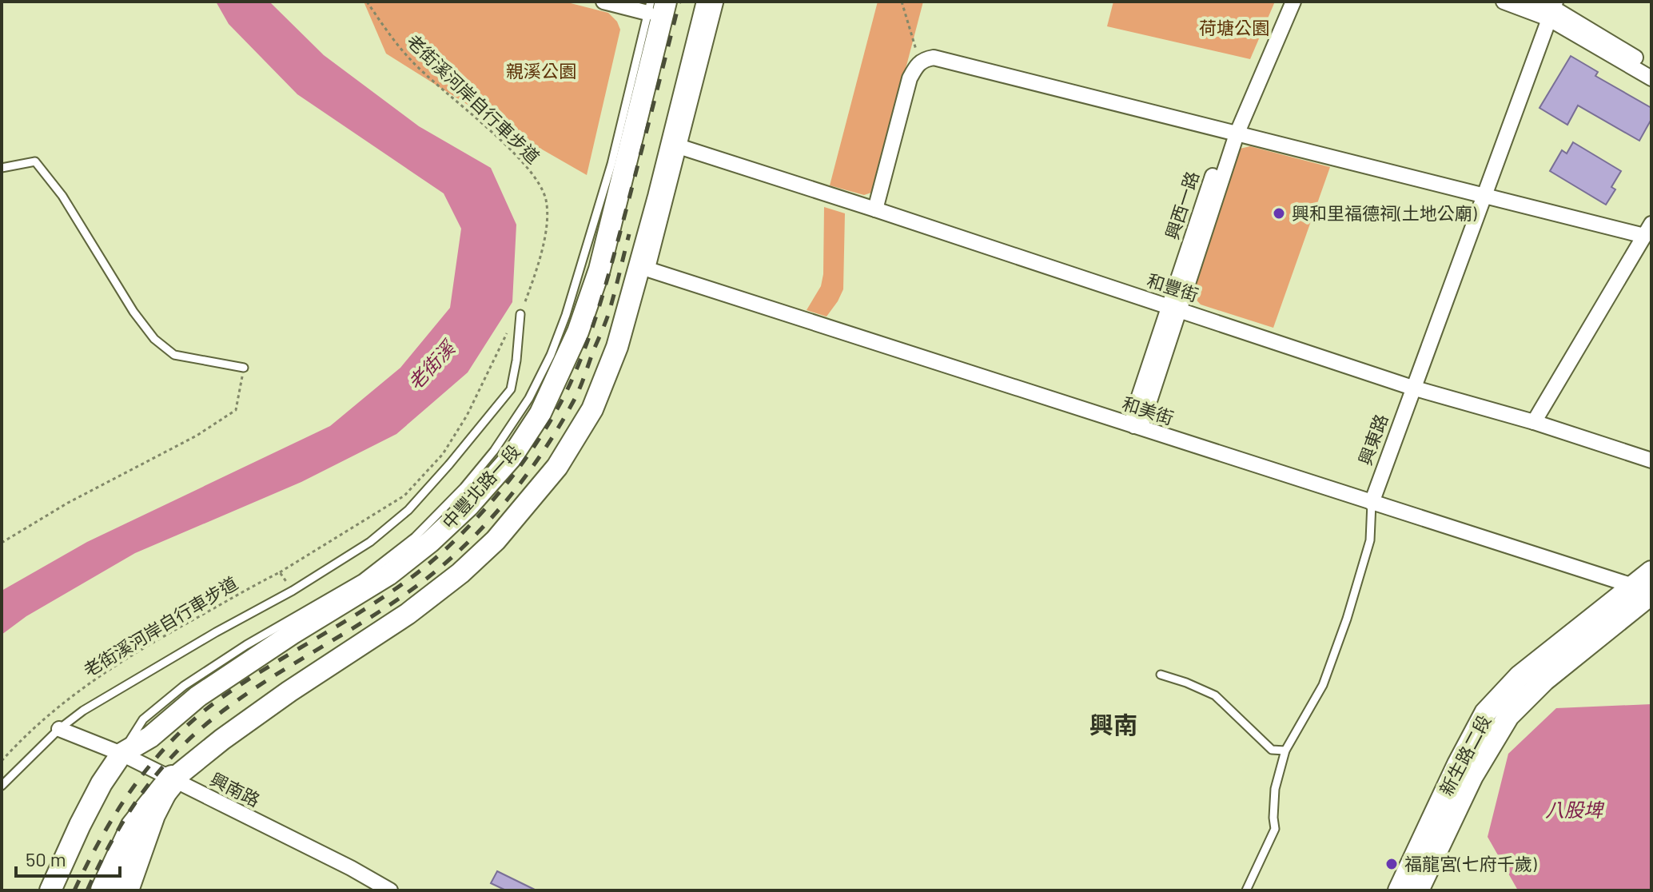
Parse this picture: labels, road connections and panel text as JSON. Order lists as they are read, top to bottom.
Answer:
{
  "streets": {
    "main road": ["中豐北路一段", "新生路二段"],
    "street": [
      "興西一路",
      "和豐街",
      "和美街",
      "興東路",
      "興南路"
    ],
    "path": ["老街溪河岸自行車步道"]
  },
  "crossings": [
    ["興西一路", "和豐街"],
    ["興西一路", "和美街"],
    ["和豐街", "興東路"],
    ["和美街", "興東路"],
    ["和美街", "新生路二段"],
    ["中豐北路一段", "興南路"]
  ],
  "districts": ["興南"],
  "water": ["老街溪", "八股埤"],
  "parks": ["荷塘公園", "親溪公園"],
  "places": ["興和里福德祠(土地公廟)", "福龍宮(七府千歲)"],
  "scale_bar": "50 m"
}
